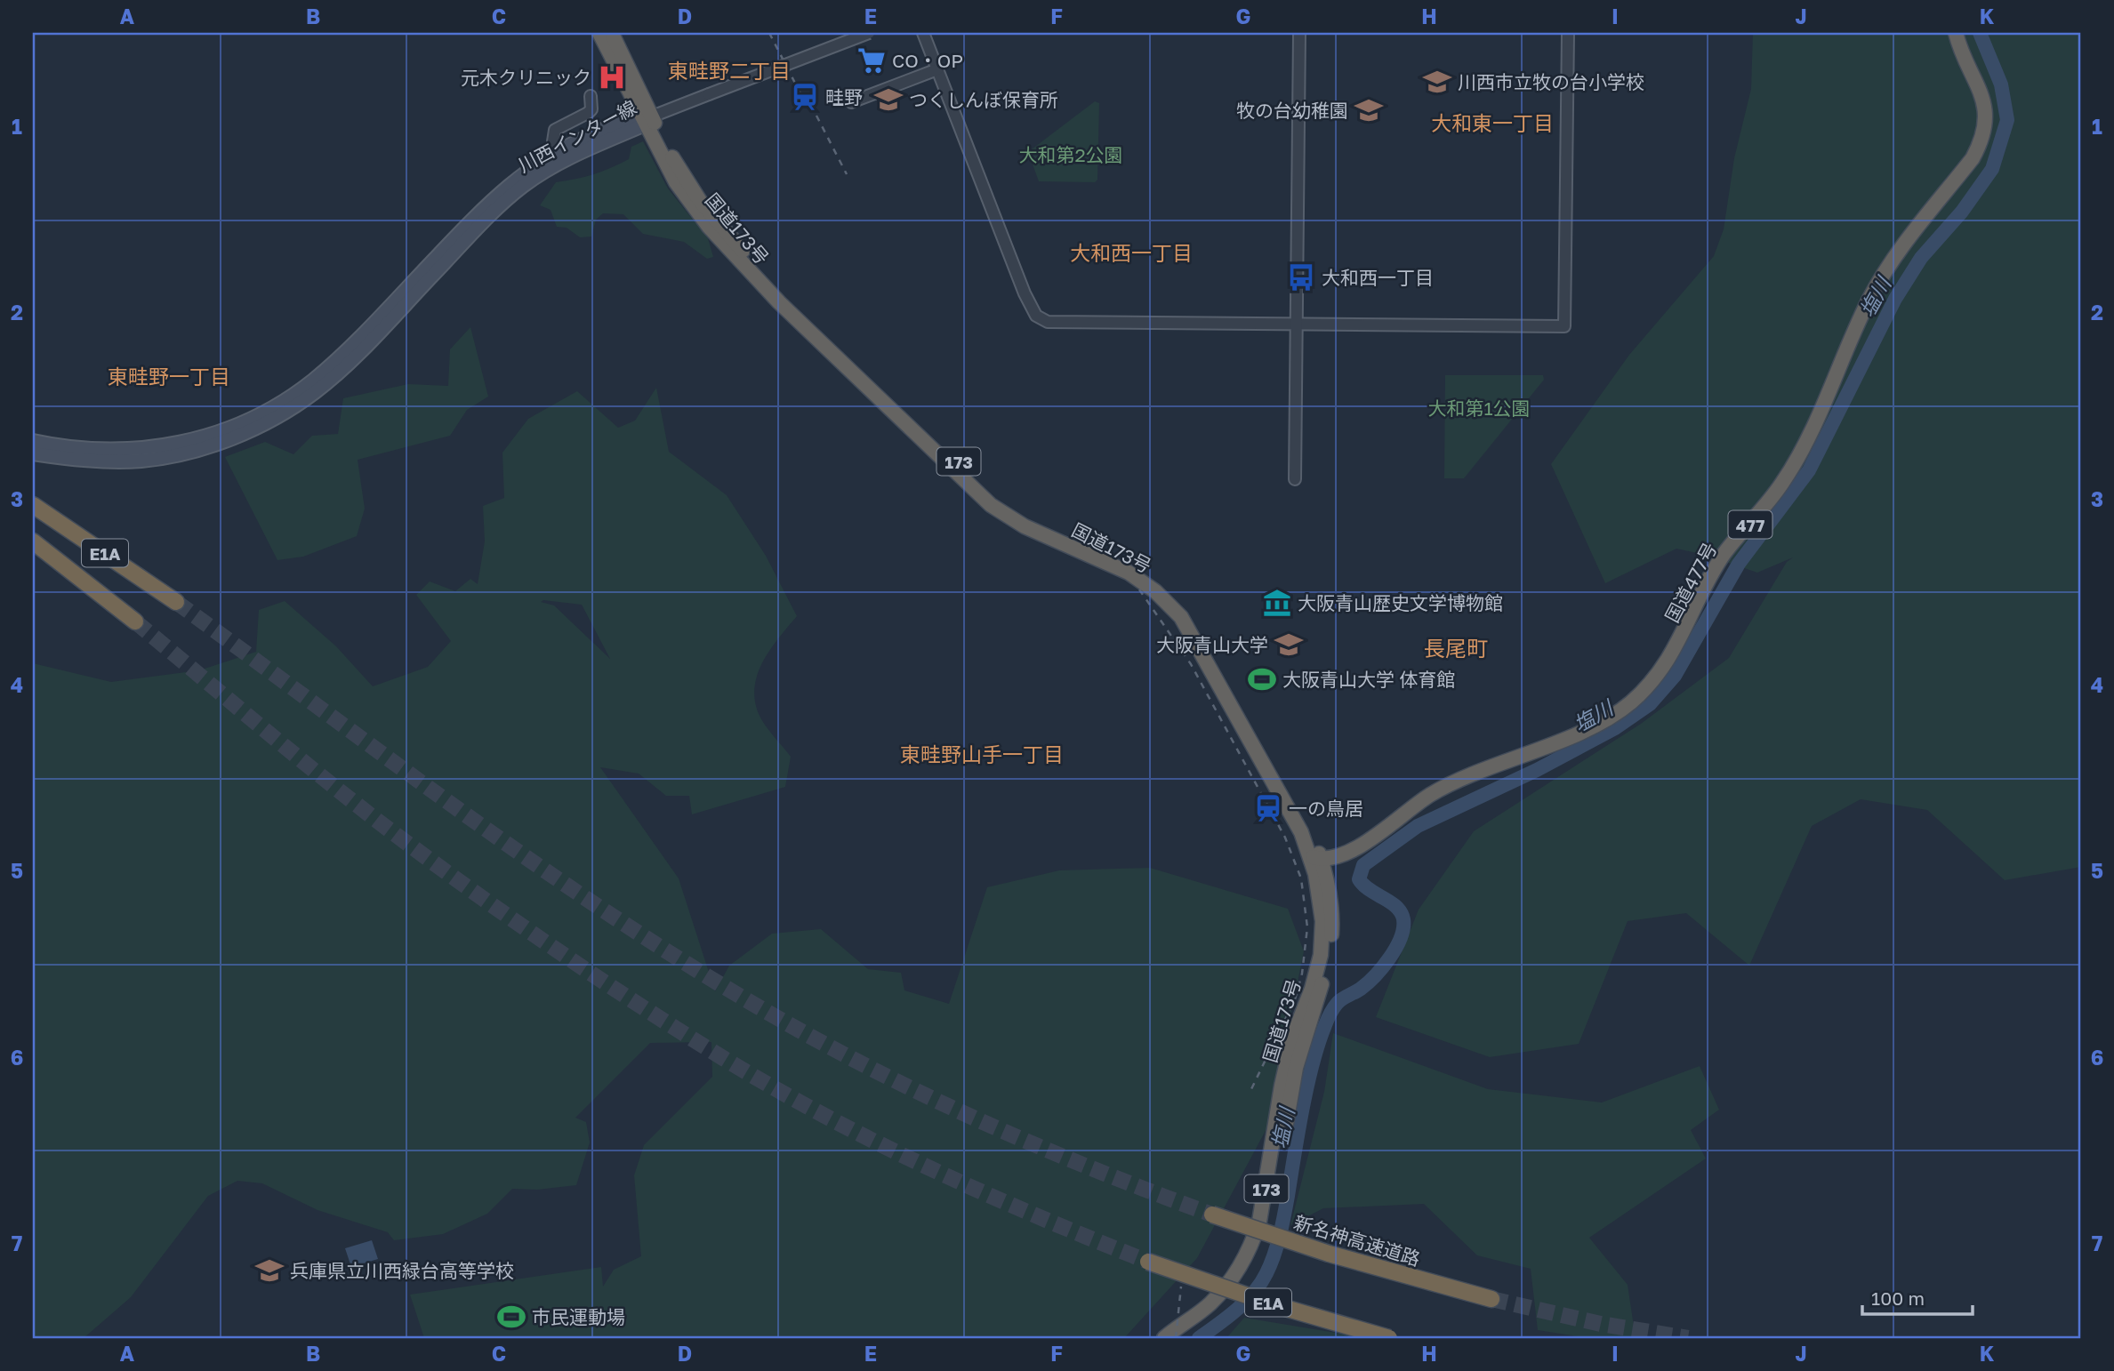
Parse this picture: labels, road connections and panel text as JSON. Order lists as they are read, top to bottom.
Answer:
{
  "streets": {
    "highway": [
      "国道173号",
      "173",
      "477",
      "E1A",
      "国道477号",
      "新名神高速道路"
    ],
    "main road": ["川西インター線"]
  },
  "crossings": [
    ["川西インター線", "国道173号"],
    ["国道173号", "国道477号"]
  ],
  "districts": [
    "東畦野二丁目",
    "大和東一丁目",
    "大和西一丁目",
    "東畦野一丁目",
    "長尾町",
    "東畦野山手一丁目"
  ],
  "water": ["塩川"],
  "parks": ["大和第2公園", "大和第1公園"],
  "places": {
    "supermarket": ["CO・OP"],
    "hospital": ["元木クリニック"],
    "school or university": [
      "川西市立牧の台小学校",
      "つくしんぼ保育所",
      "牧の台幼稚園",
      "大阪青山大学",
      "兵庫県立川西緑台高等学校"
    ],
    "station": ["畦野", "一の鳥居"],
    "bus stop": ["大和西一丁目"],
    "museum": ["大阪青山歴史文学博物館"],
    "sports": ["大阪青山大学 体育館", "市民運動場"]
  },
  "scale_bar": "100 m",
  "grid": {
    "columns": [
      "A",
      "B",
      "C",
      "D",
      "E",
      "F",
      "G",
      "H",
      "I",
      "J",
      "K"
    ],
    "rows": [
      "1",
      "2",
      "3",
      "4",
      "5",
      "6",
      "7"
    ]
  }
}
